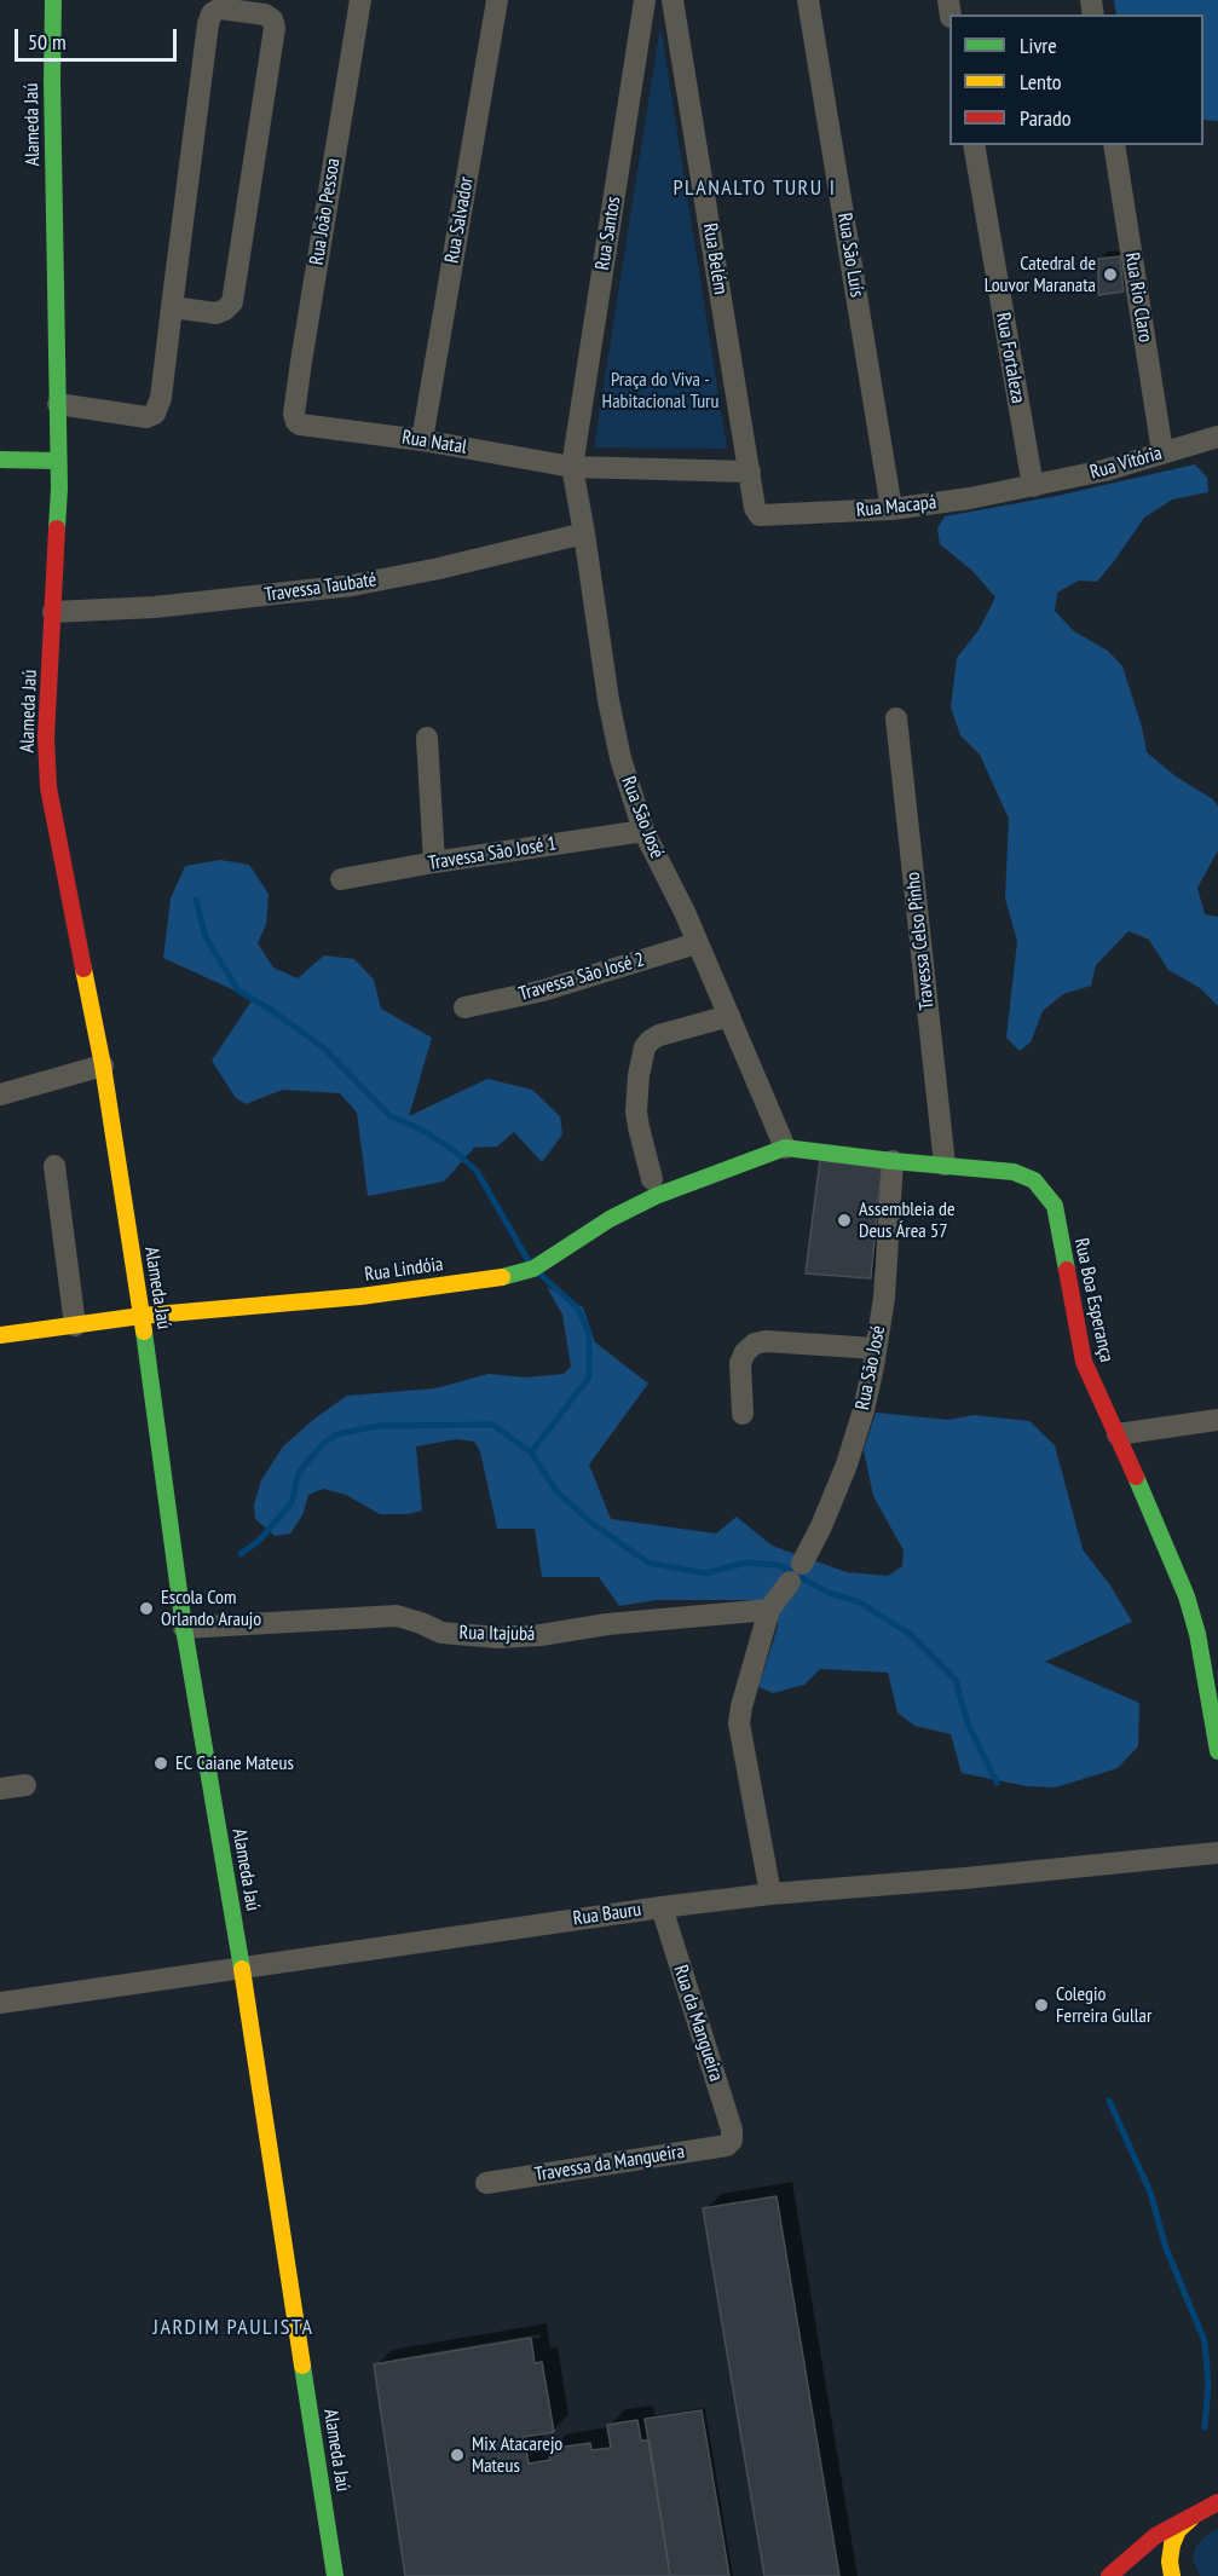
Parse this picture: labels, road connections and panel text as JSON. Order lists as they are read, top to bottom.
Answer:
{
  "streets": {
    "main road": ["Alameda Jaú", "Rua Lindóia", "Rua Boa Esperança"],
    "street": [
      "Rua João Pessoa",
      "Rua Salvador",
      "Rua Santos",
      "Rua São Luís",
      "Rua Belém",
      "Rua Rio Claro",
      "Rua Fortaleza",
      "Rua Natal",
      "Rua Vitória",
      "Rua Macapá",
      "Travessa Taubaté",
      "Rua São José",
      "Travessa São José 1",
      "Travessa Celso Pinho",
      "Travessa São José 2",
      "Rua Itajubá",
      "Rua Bauru",
      "Rua da Mangueira",
      "Travessa da Mangueira"
    ]
  },
  "crossings": [
    ["Alameda Jaú", "Travessa Taubaté"],
    ["Alameda Jaú", "Rua Lindóia"],
    ["Alameda Jaú", "Rua Itajubá"],
    ["Alameda Jaú", "Rua Bauru"],
    ["Rua João Pessoa", "Rua Natal"],
    ["Rua Salvador", "Rua Natal"],
    ["Rua Santos", "Rua Natal"],
    ["Rua Santos", "Rua São José"],
    ["Rua São Luís", "Rua Macapá"],
    ["Rua Belém", "Rua Macapá"],
    ["Rua Rio Claro", "Rua Vitória"],
    ["Rua Fortaleza", "Rua Vitória"],
    ["Rua Fortaleza", "Rua Macapá"],
    ["Rua Natal", "Rua São José"],
    ["Rua Vitória", "Rua Macapá"],
    ["Travessa Taubaté", "Rua São José"],
    ["Rua São José", "Travessa São José 1"],
    ["Rua São José", "Travessa São José 2"],
    ["Rua São José", "Rua Lindóia"],
    ["Rua São José", "Rua Boa Esperança"],
    ["Rua São José", "Rua Itajubá"],
    ["Rua São José", "Rua Bauru"],
    ["Travessa Celso Pinho", "Rua Boa Esperança"],
    ["Rua Lindóia", "Rua Boa Esperança"],
    ["Rua Bauru", "Rua da Mangueira"],
    ["Rua da Mangueira", "Travessa da Mangueira"]
  ],
  "districts": ["PLANALTO TURU I", "JARDIM PAULISTA"],
  "parks": ["Praça do Viva - Habitacional Turu"],
  "places": [
    "Catedral de Louvor Maranata",
    "Assembleia de Deus Área 57",
    "Escola Com Orlando Araujo",
    "EC Caiane Mateus",
    "Colegio Ferreira Gullar",
    "Mix Atacarejo Mateus"
  ],
  "legend": ["Livre", "Lento", "Parado"],
  "scale_bar": "50 m"
}
